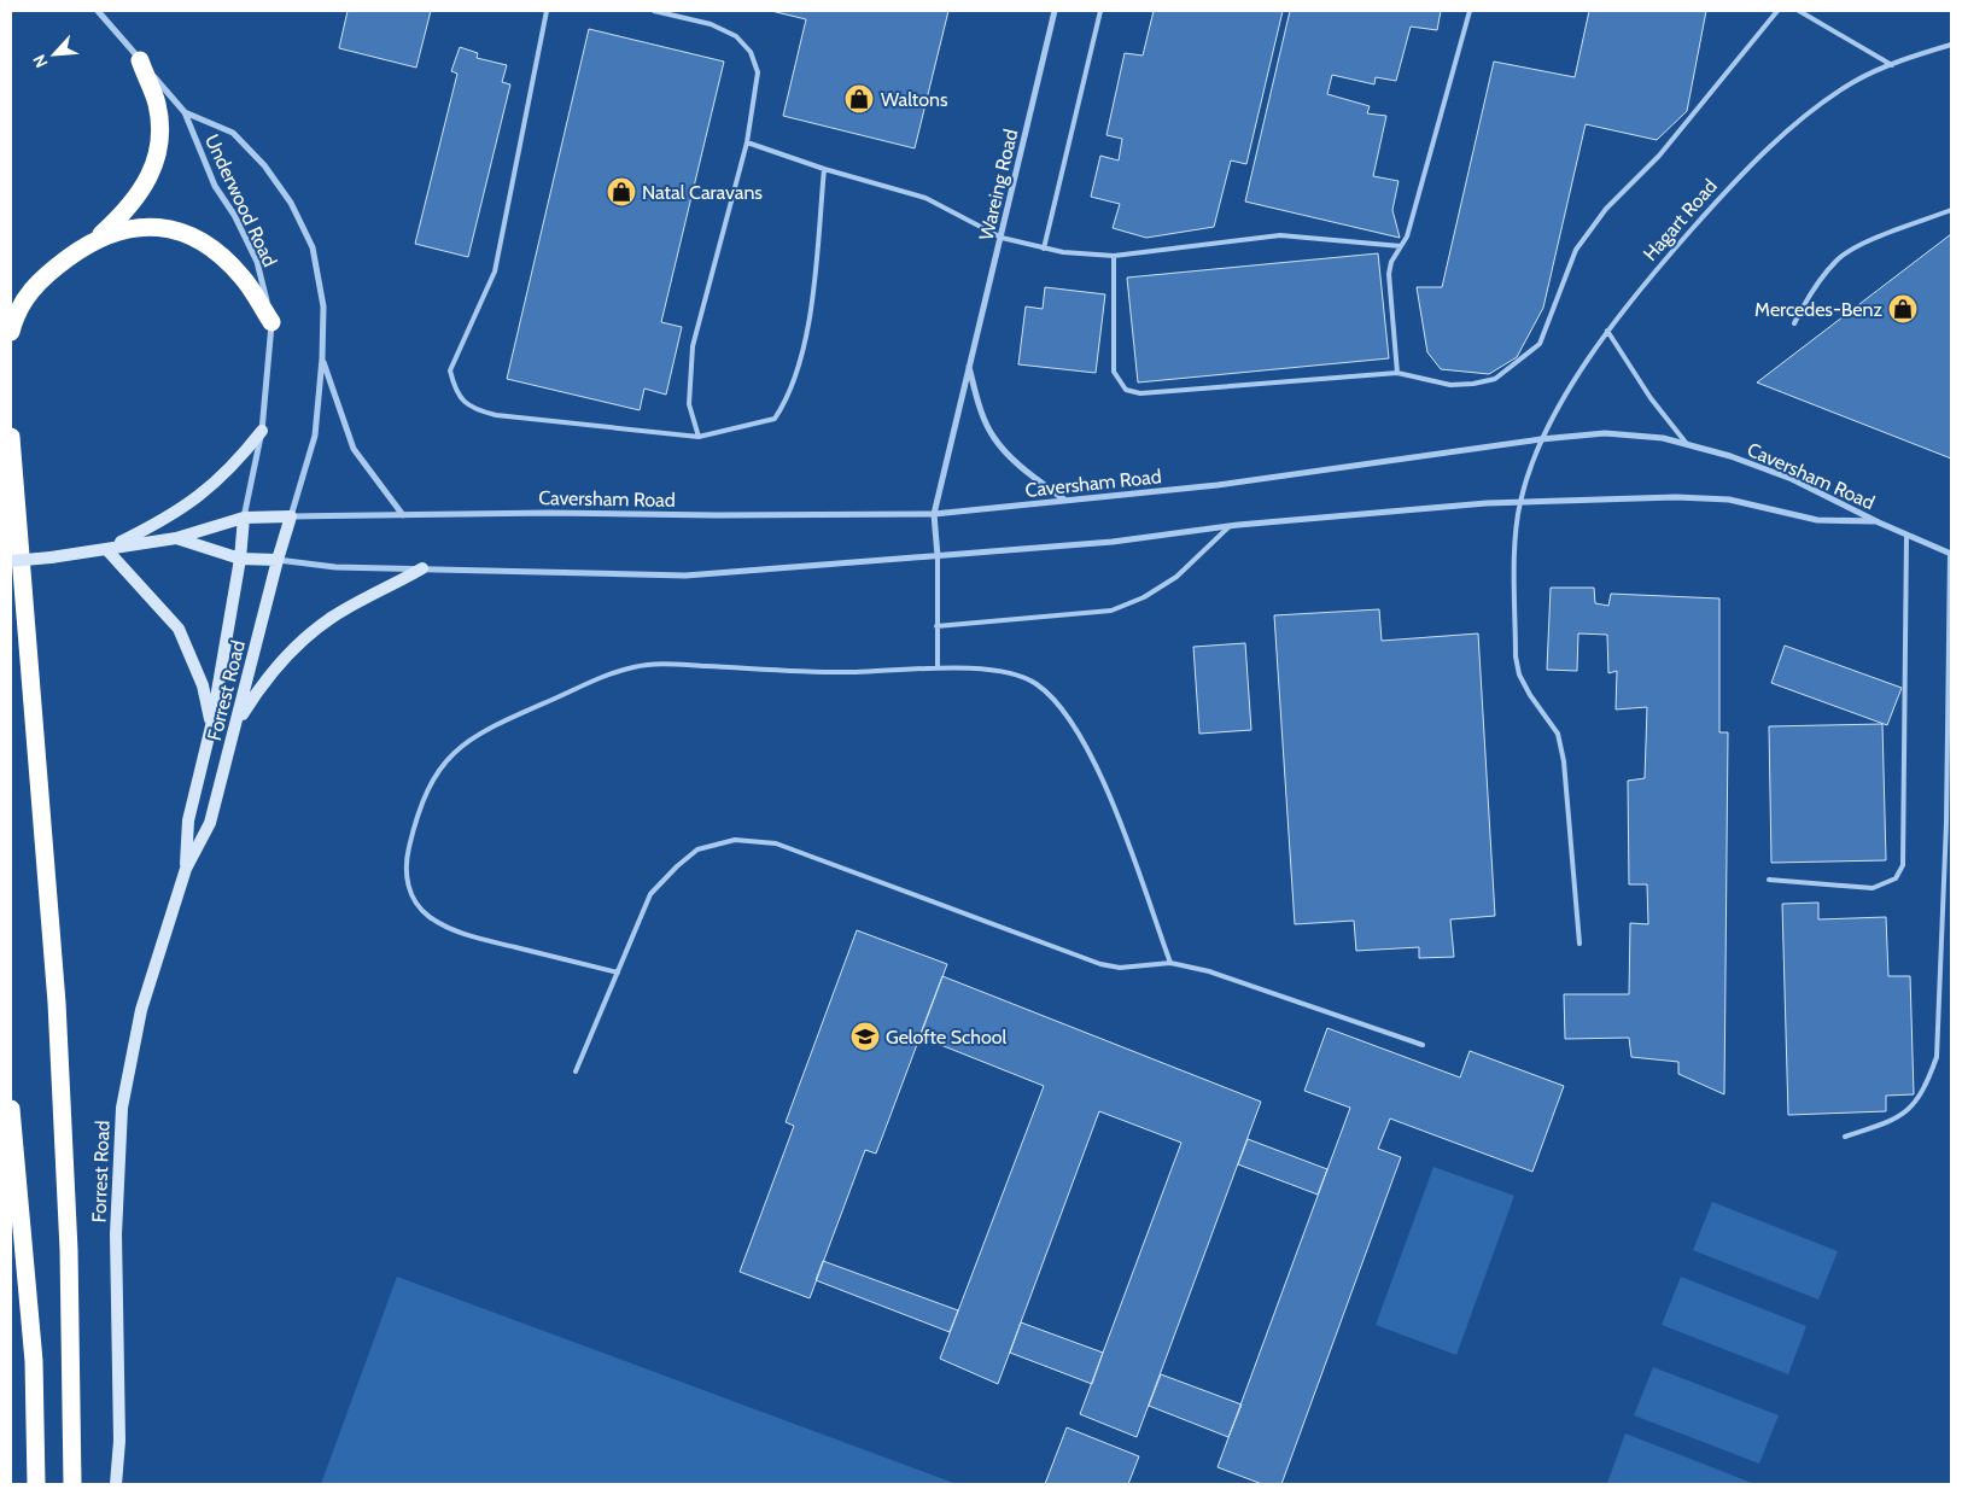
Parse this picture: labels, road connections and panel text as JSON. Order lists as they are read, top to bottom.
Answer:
{
  "streets": {
    "street": [
      "Wareing Road",
      "Underwood Road",
      "Caversham Road",
      "Forrest Road"
    ],
    "lane": ["Hagart Road"]
  },
  "crossings": [
    ["Wareing Road", "Caversham Road"],
    ["Underwood Road", "Caversham Road"],
    ["Underwood Road", "Forrest Road"],
    ["Hagart Road", "Caversham Road"],
    ["Caversham Road", "Forrest Road"]
  ],
  "places": {
    "shop": ["Waltons", "Natal Caravans", "Mercedes-Benz"],
    "school or university": ["Gelofte School"]
  },
  "north": "bottom left"
}
